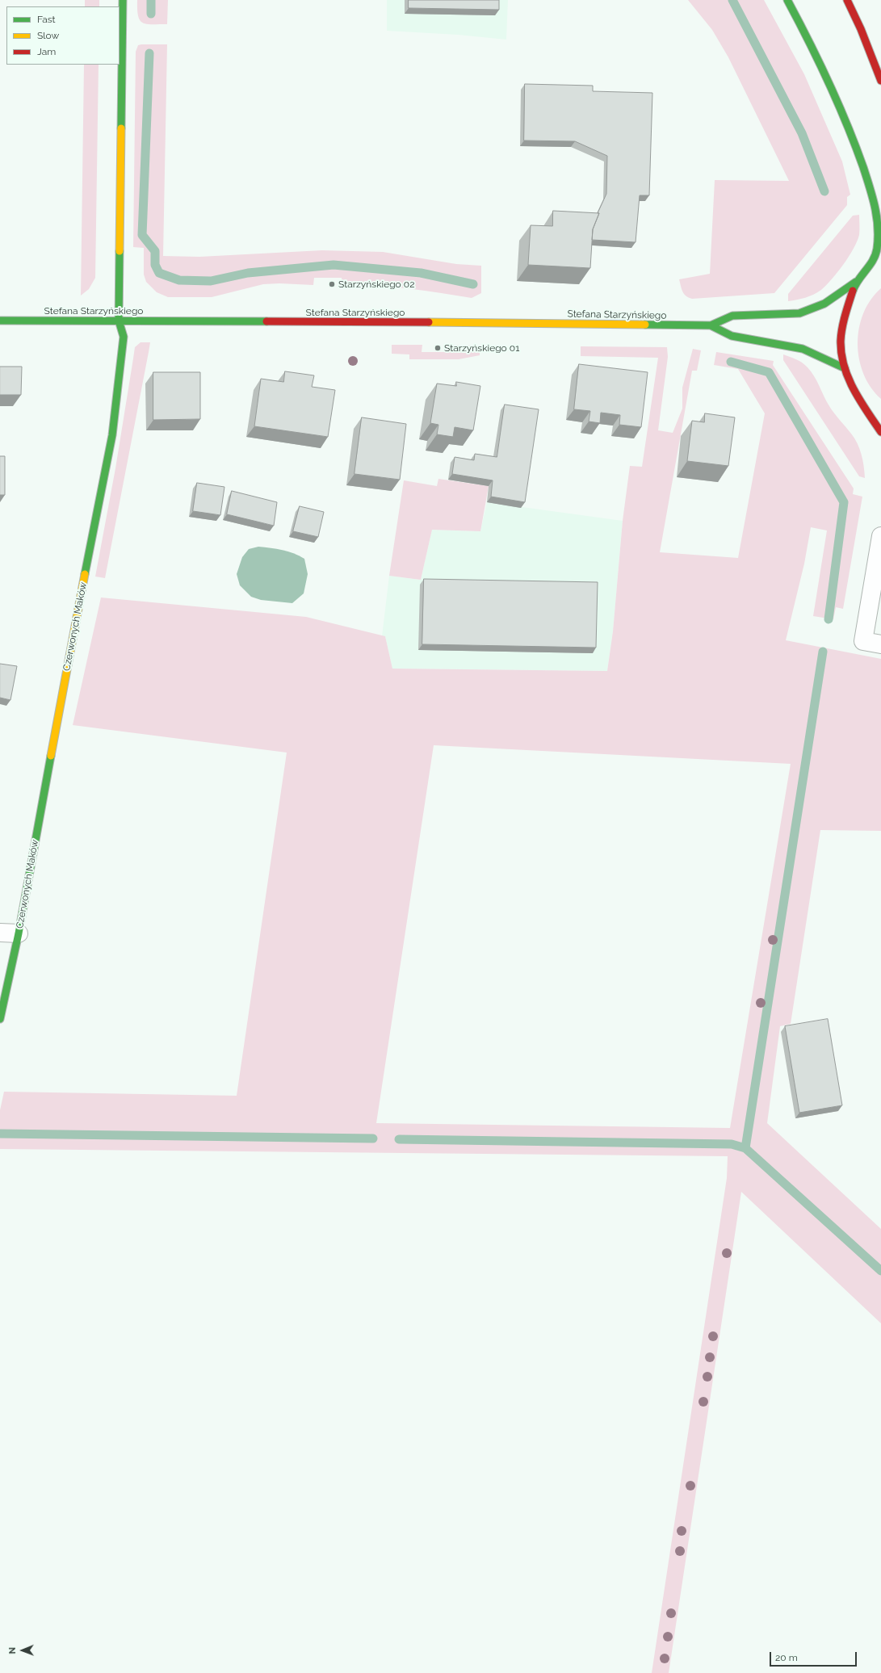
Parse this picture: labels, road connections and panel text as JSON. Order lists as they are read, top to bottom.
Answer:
{
  "streets": {
    "street": ["Stefana Starzyńskiego", "Czerwonych Maków"]
  },
  "crossings": [
    ["Stefana Starzyńskiego", "Czerwonych Maków"]
  ],
  "places": ["Starzyńskiego 02", "Starzyńskiego 01"],
  "legend": ["Fast", "Slow", "Jam"],
  "scale_bar": "20 m",
  "north": "left"
}
